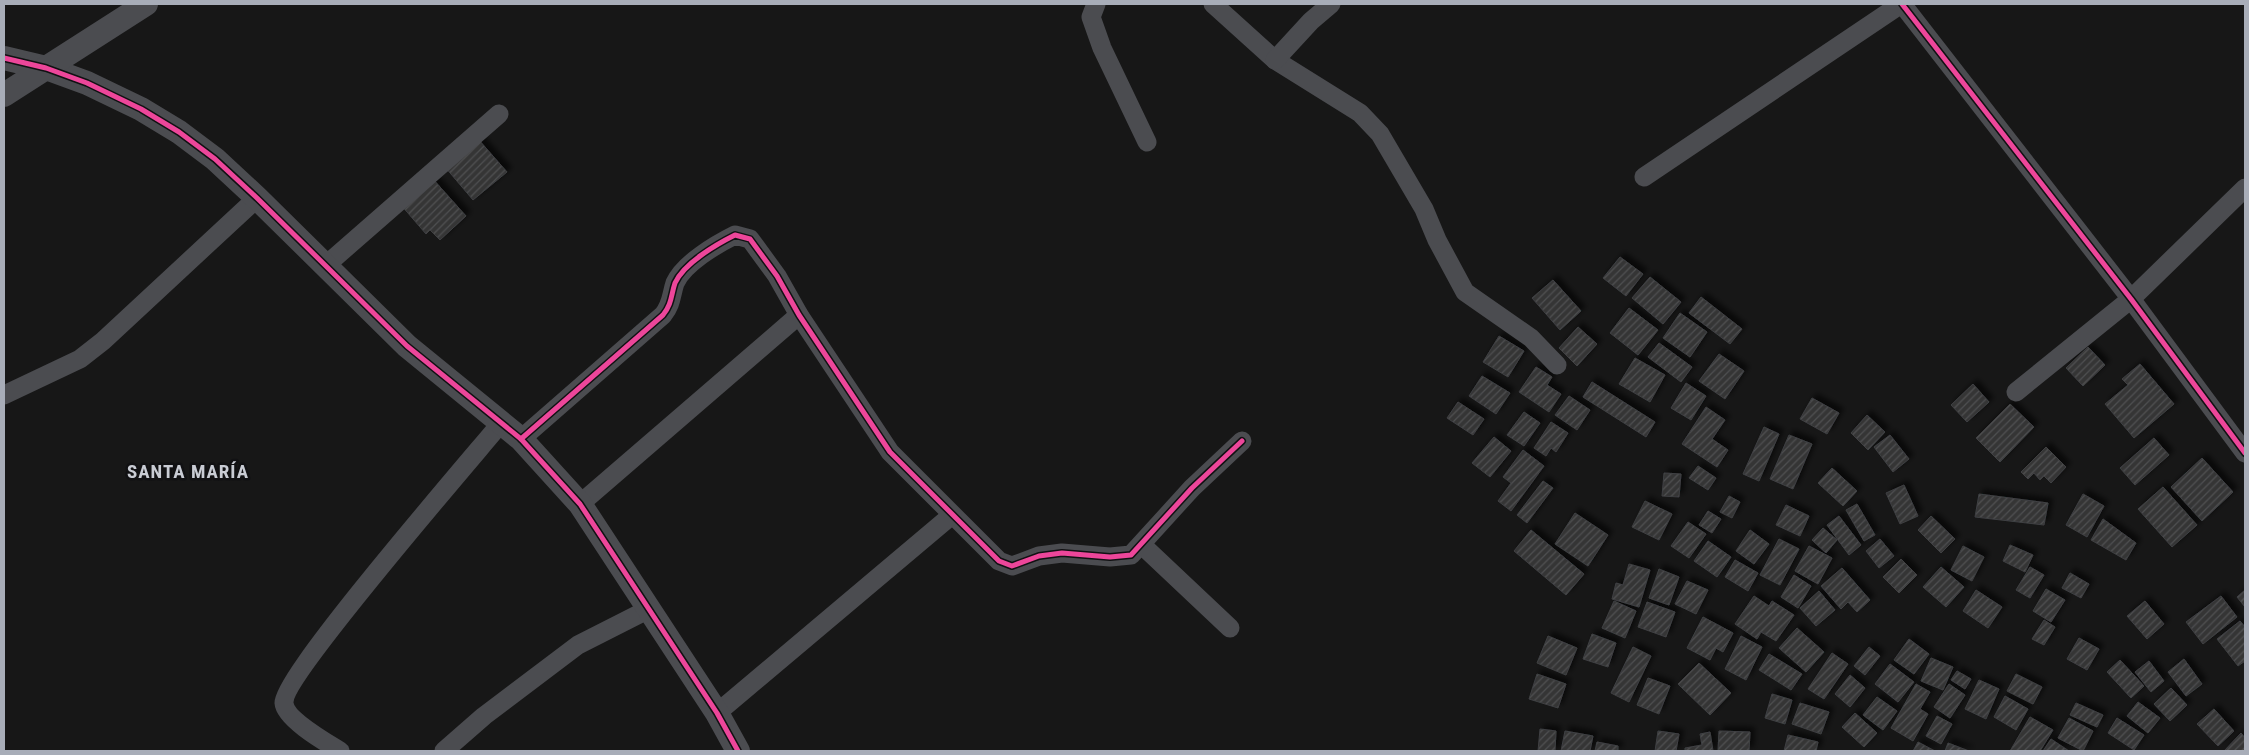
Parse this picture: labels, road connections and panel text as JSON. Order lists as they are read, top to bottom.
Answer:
{
  "districts": ["SANTA MARÍA"]
}
